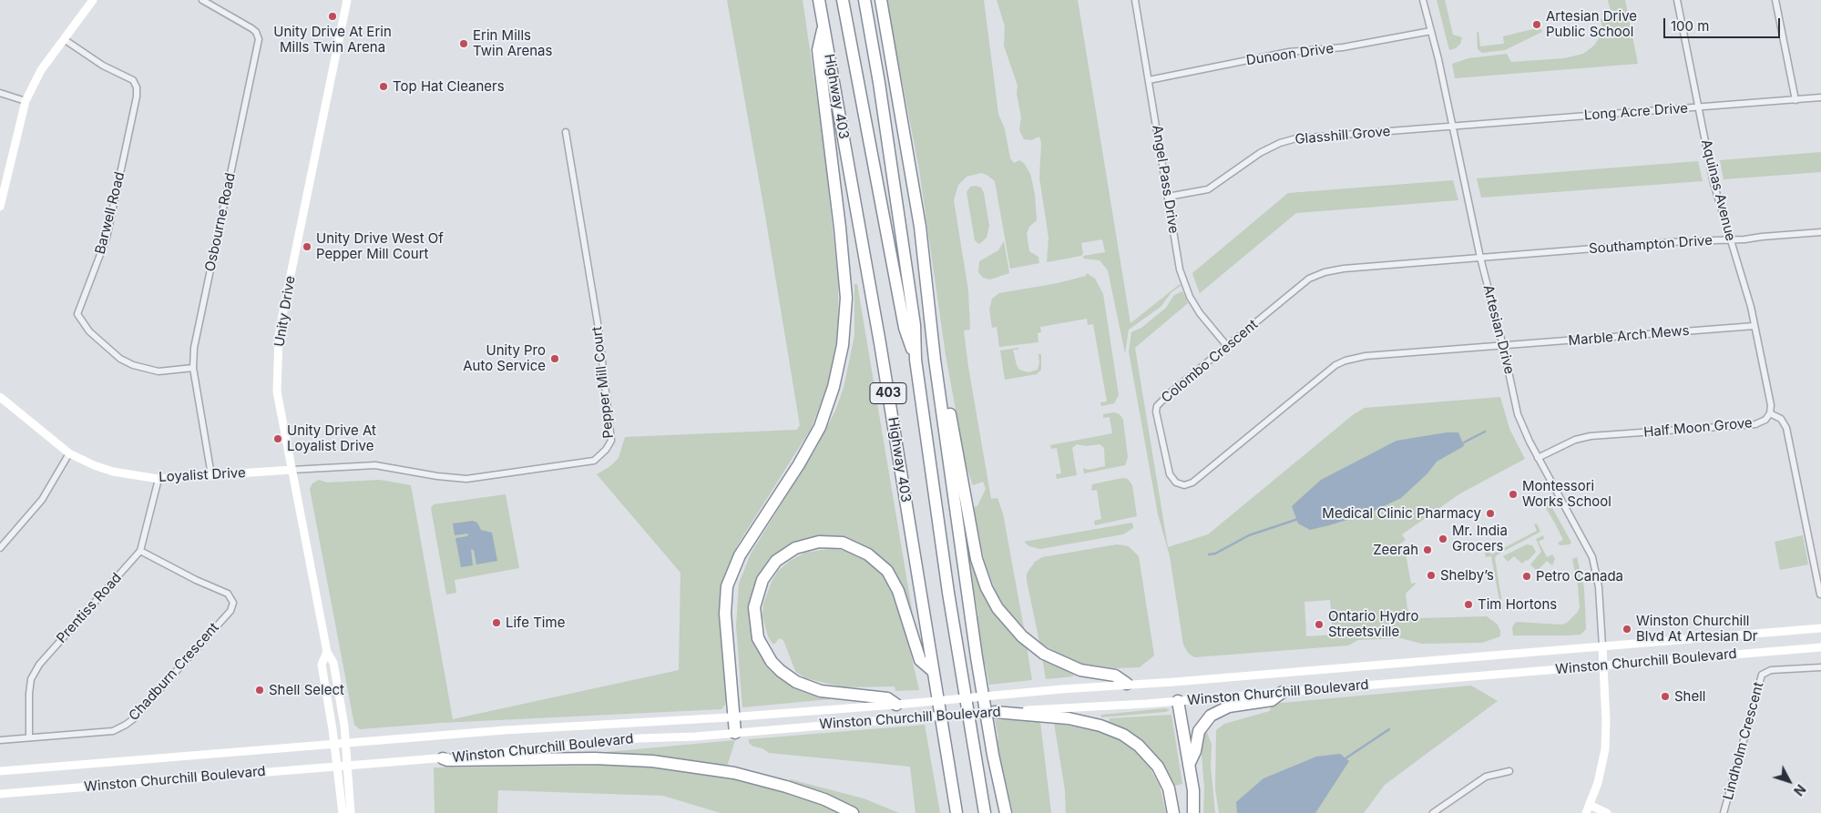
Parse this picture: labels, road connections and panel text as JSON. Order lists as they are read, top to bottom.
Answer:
{
  "streets": {
    "highway": ["Highway 403", "403"],
    "main road": ["Unity Drive", "Loyalist Drive", "Winston Churchill Boulevard"],
    "street": [
      "Dunoon Drive",
      "Long Acre Drive",
      "Glasshill Grove",
      "Angel Pass Drive",
      "Aquinas Avenue",
      "Barwell Road",
      "Osbourne Road",
      "Southampton Drive",
      "Artesian Drive",
      "Marble Arch Mews",
      "Colombo Crescent",
      "Pepper Mill Court",
      "Half Moon Grove",
      "Prentiss Road",
      "Chadburn Crescent",
      "Lindholm Crescent"
    ]
  },
  "crossings": [
    ["Dunoon Drive", "Angel Pass Drive"],
    ["Dunoon Drive", "Artesian Drive"],
    ["Long Acre Drive", "Glasshill Grove"],
    ["Long Acre Drive", "Aquinas Avenue"],
    ["Long Acre Drive", "Artesian Drive"],
    ["Glasshill Grove", "Angel Pass Drive"],
    ["Glasshill Grove", "Artesian Drive"],
    ["Angel Pass Drive", "Colombo Crescent"],
    ["Aquinas Avenue", "Southampton Drive"],
    ["Aquinas Avenue", "Marble Arch Mews"],
    ["Aquinas Avenue", "Half Moon Grove"],
    ["Barwell Road", "Osbourne Road"],
    ["Osbourne Road", "Loyalist Drive"],
    ["Southampton Drive", "Artesian Drive"],
    ["Southampton Drive", "Colombo Crescent"],
    ["Unity Drive", "Pepper Mill Court"],
    ["Unity Drive", "Loyalist Drive"],
    ["Unity Drive", "Winston Churchill Boulevard"],
    ["Artesian Drive", "Marble Arch Mews"],
    ["Artesian Drive", "Colombo Crescent"],
    ["Artesian Drive", "Half Moon Grove"],
    ["Artesian Drive", "Winston Churchill Boulevard"],
    ["Marble Arch Mews", "Colombo Crescent"],
    ["Marble Arch Mews", "Half Moon Grove"],
    ["Pepper Mill Court", "Loyalist Drive"],
    ["Loyalist Drive", "Prentiss Road"],
    ["Prentiss Road", "Chadburn Crescent"]
  ],
  "places": [
    "Unity Drive At Erin Mills Twin Arena",
    "Artesian Drive Public School",
    "Erin Mills Twin Arenas",
    "Top Hat Cleaners",
    "Unity Drive West Of Pepper Mill Court",
    "Unity Pro Auto Service",
    "Unity Drive At Loyalist Drive",
    "Montessori Works School",
    "Medical Clinic Pharmacy",
    "Mr. India Grocers",
    "Zeerah",
    "Shelby’s",
    "Petro Canada",
    "Tim Hortons",
    "Life Time",
    "Ontario Hydro Streetsville",
    "Winston Churchill Blvd At Artesian Dr",
    "Shell Select",
    "Shell"
  ],
  "scale_bar": "100 m",
  "north": "bottom right"
}
